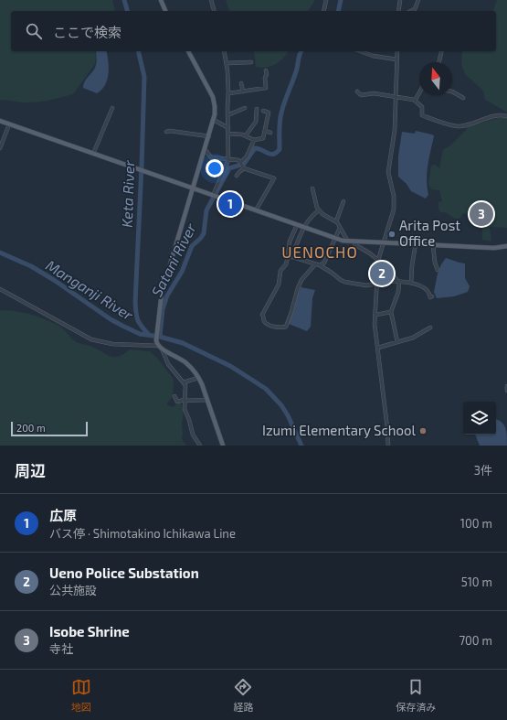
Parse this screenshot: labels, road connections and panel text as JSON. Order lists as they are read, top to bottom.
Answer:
{
  "districts": ["UENOCHO"],
  "water": ["Keta River", "Satani River", "Manganji River"],
  "places": ["Arita Post Office", "Izumi Elementary School"],
  "scale_bar": "200 m",
  "north": "top",
  "page": {
    "search": "ここで検索",
    "pins": ["1", "3", "2"],
    "scale": "200 m",
    "heading": ["周辺", "3件"],
    "list": [
      {
        "mark": "1",
        "name": "広原",
        "note": "バス停 · Shimotakino Ichikawa Line",
        "value": "100 m"
      },
      {
        "mark": "2",
        "name": "Ueno Police Substation",
        "note": "公共施設",
        "value": "510 m"
      },
      {
        "mark": "3",
        "name": "Isobe Shrine",
        "note": "寺社",
        "value": "700 m"
      }
    ],
    "nav": ["地図", "経路", "保存済み"]
  }
}
